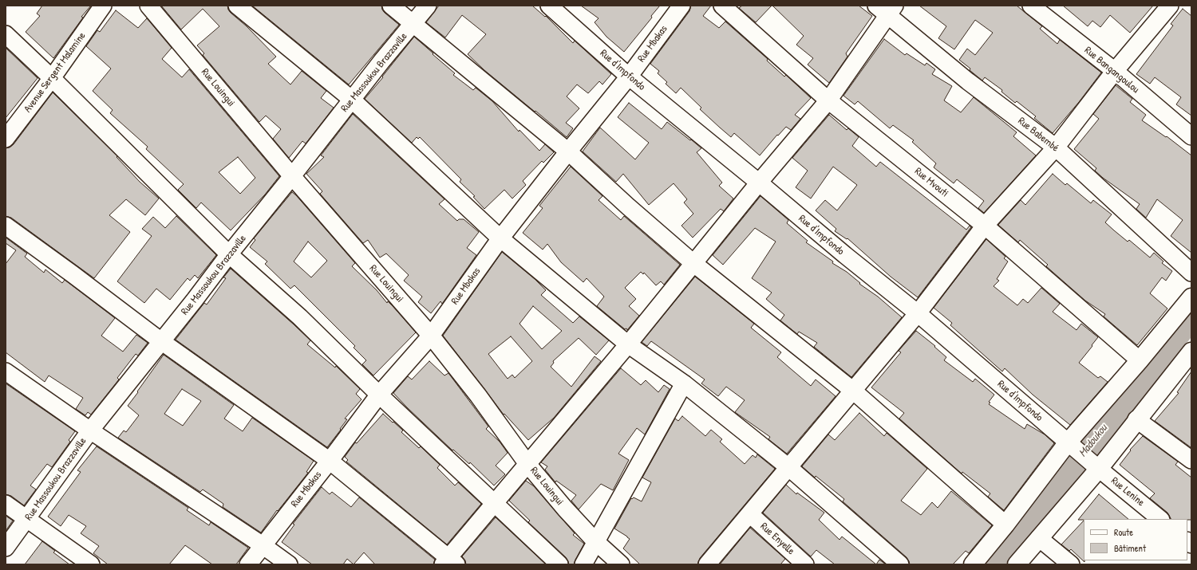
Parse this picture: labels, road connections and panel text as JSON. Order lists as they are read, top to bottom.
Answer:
{
  "streets": {
    "street": [
      "Rue Mbakas",
      "Rue d'Impfondo",
      "Rue Bangangoulou",
      "Avenue Sergent Malamine",
      "Rue Massoukou Brazzaville",
      "Rue Louingui",
      "Rue Babembé",
      "Rue Mvouti",
      "Rue Lenine",
      "Rue Enyelle"
    ]
  },
  "crossings": [
    ["Rue Mbakas", "Rue d'Impfondo"],
    ["Rue Mbakas", "Rue Louingui"],
    ["Rue d'Impfondo", "Rue Lenine"],
    ["Rue Massoukou Brazzaville", "Rue Louingui"]
  ],
  "water": ["Madoukou"],
  "legend": ["Route", "Bâtiment"]
}
